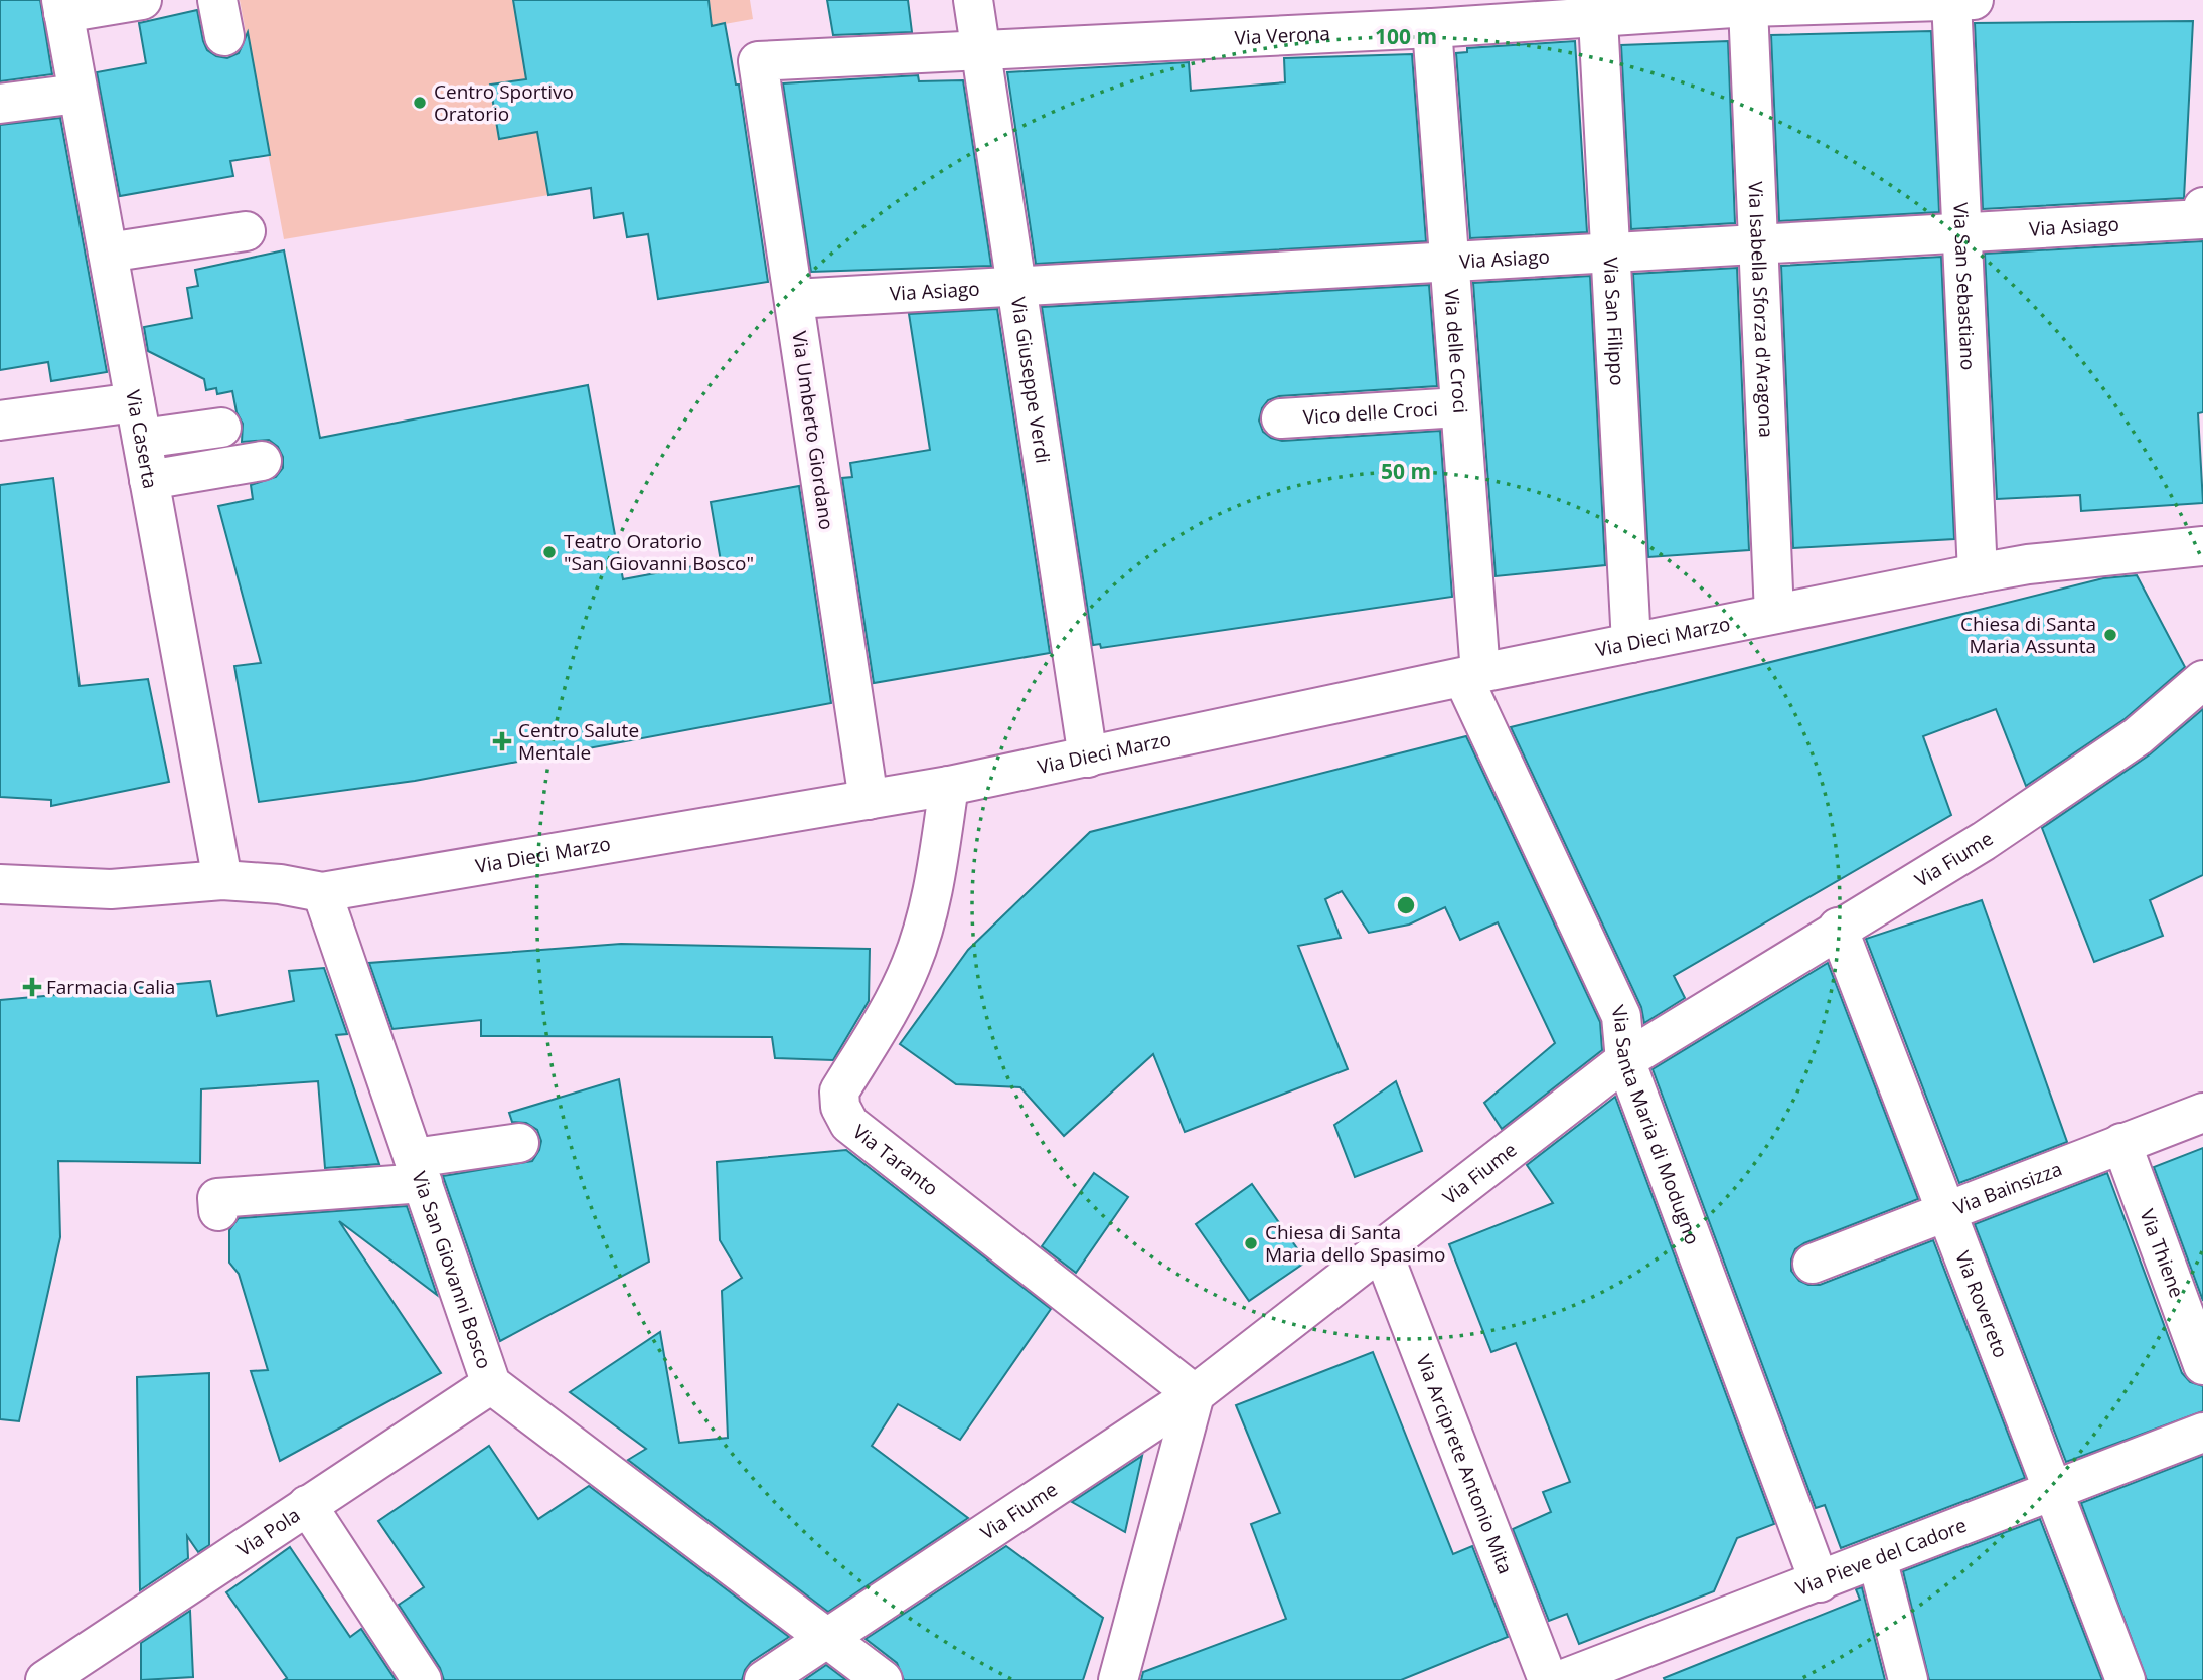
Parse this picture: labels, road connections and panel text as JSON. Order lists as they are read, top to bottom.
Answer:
{
  "streets": {
    "street": [
      "Via Verona",
      "Via Asiago",
      "Via San Sebastiano",
      "Via Isabella Sforza d'Aragona",
      "Via San Filippo",
      "Via delle Croci",
      "Via Giuseppe Verdi",
      "Vico delle Croci",
      "Via Umberto Giordano",
      "Via Caserta",
      "Via Dieci Marzo",
      "Via Fiume",
      "Via Santa Maria di Modugno",
      "Via Taranto",
      "Via Bainsizza",
      "Via Thiene",
      "Via San Giovanni Bosco",
      "Via Rovereto",
      "Via Arciprete Antonio Mita",
      "Via Pola",
      "Via Pieve del Cadore"
    ]
  },
  "crossings": [
    ["Via Verona", "Via San Sebastiano"],
    ["Via Verona", "Via Isabella Sforza d'Aragona"],
    ["Via Verona", "Via San Filippo"],
    ["Via Verona", "Via delle Croci"],
    ["Via Verona", "Via Giuseppe Verdi"],
    ["Via Verona", "Via Umberto Giordano"],
    ["Via Asiago", "Via San Sebastiano"],
    ["Via Asiago", "Via Isabella Sforza d'Aragona"],
    ["Via Asiago", "Via San Filippo"],
    ["Via Asiago", "Via delle Croci"],
    ["Via Asiago", "Via Giuseppe Verdi"],
    ["Via Asiago", "Via Umberto Giordano"],
    ["Via San Sebastiano", "Via Dieci Marzo"],
    ["Via Isabella Sforza d'Aragona", "Via Dieci Marzo"],
    ["Via San Filippo", "Via Dieci Marzo"],
    ["Via delle Croci", "Vico delle Croci"],
    ["Via delle Croci", "Via Dieci Marzo"],
    ["Via delle Croci", "Via Santa Maria di Modugno"],
    ["Via Giuseppe Verdi", "Via Dieci Marzo"],
    ["Via Umberto Giordano", "Via Dieci Marzo"],
    ["Via Caserta", "Via Dieci Marzo"],
    ["Via Dieci Marzo", "Via Santa Maria di Modugno"],
    ["Via Dieci Marzo", "Via Taranto"],
    ["Via Dieci Marzo", "Via San Giovanni Bosco"],
    ["Via Fiume", "Via Santa Maria di Modugno"],
    ["Via Fiume", "Via Taranto"],
    ["Via Fiume", "Via San Giovanni Bosco"],
    ["Via Fiume", "Via Rovereto"],
    ["Via Fiume", "Via Arciprete Antonio Mita"],
    ["Via Santa Maria di Modugno", "Via Pieve del Cadore"],
    ["Via Bainsizza", "Via Thiene"],
    ["Via Bainsizza", "Via Rovereto"],
    ["Via San Giovanni Bosco", "Via Pola"],
    ["Via Rovereto", "Via Pieve del Cadore"]
  ],
  "places": {
    "other": [
      "Centro Sportivo Oratorio",
      "Teatro Oratorio \"San Giovanni Bosco\"",
      "Chiesa di Santa Maria Assunta",
      "Chiesa di Santa Maria dello Spasimo"
    ],
    "health": ["Centro Salute Mentale", "Farmacia Calia"]
  },
  "rings": ["100 m", "50 m"]
}
